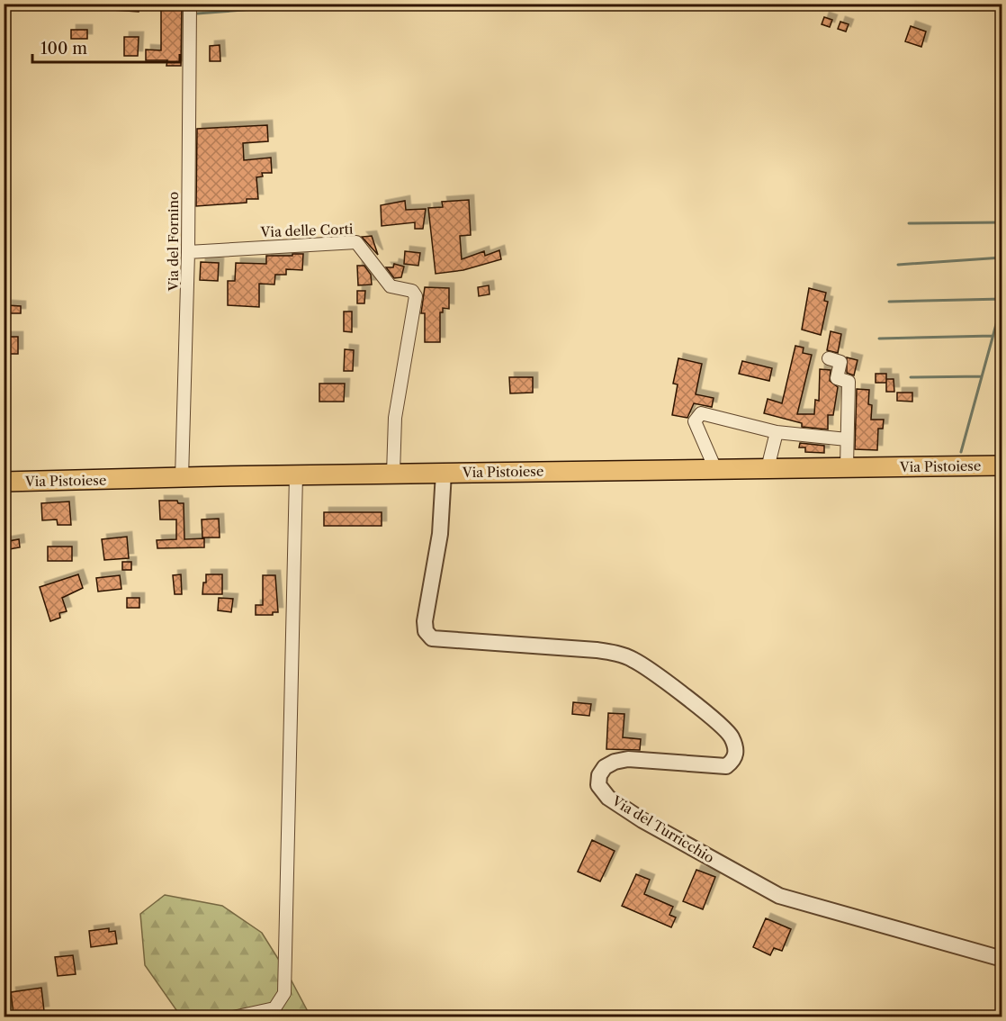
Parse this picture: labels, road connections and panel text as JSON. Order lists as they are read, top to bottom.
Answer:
{
  "streets": {
    "main road": ["Via Pistoiese"],
    "street": ["Via delle Corti", "Via del Fornino", "Via del Turricchio"]
  },
  "crossings": [
    ["Via delle Corti", "Via del Fornino"],
    ["Via delle Corti", "Via Pistoiese"],
    ["Via del Fornino", "Via Pistoiese"],
    ["Via Pistoiese", "Via del Turricchio"]
  ],
  "scale_bar": "100 m"
}
